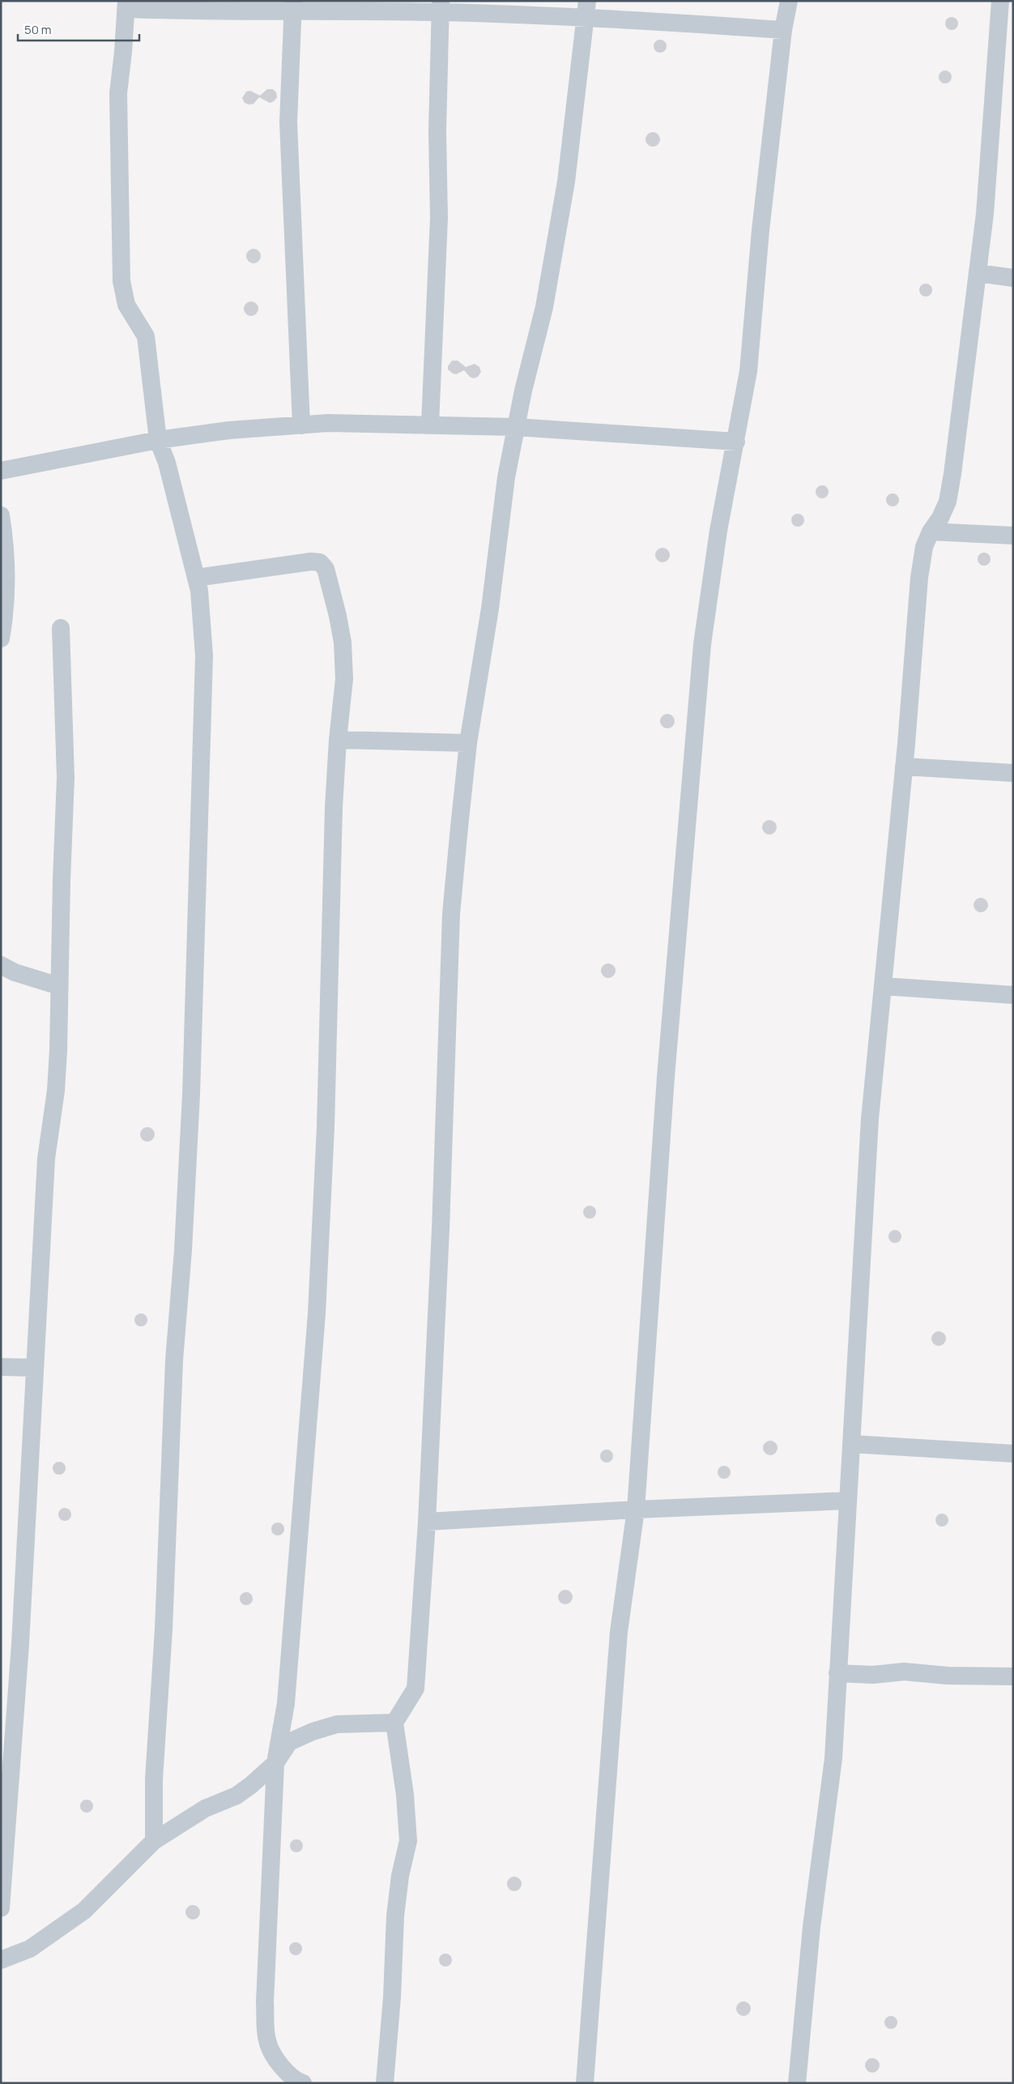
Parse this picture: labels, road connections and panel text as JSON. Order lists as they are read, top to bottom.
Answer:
{
  "scale_bar": "50 m"
}
